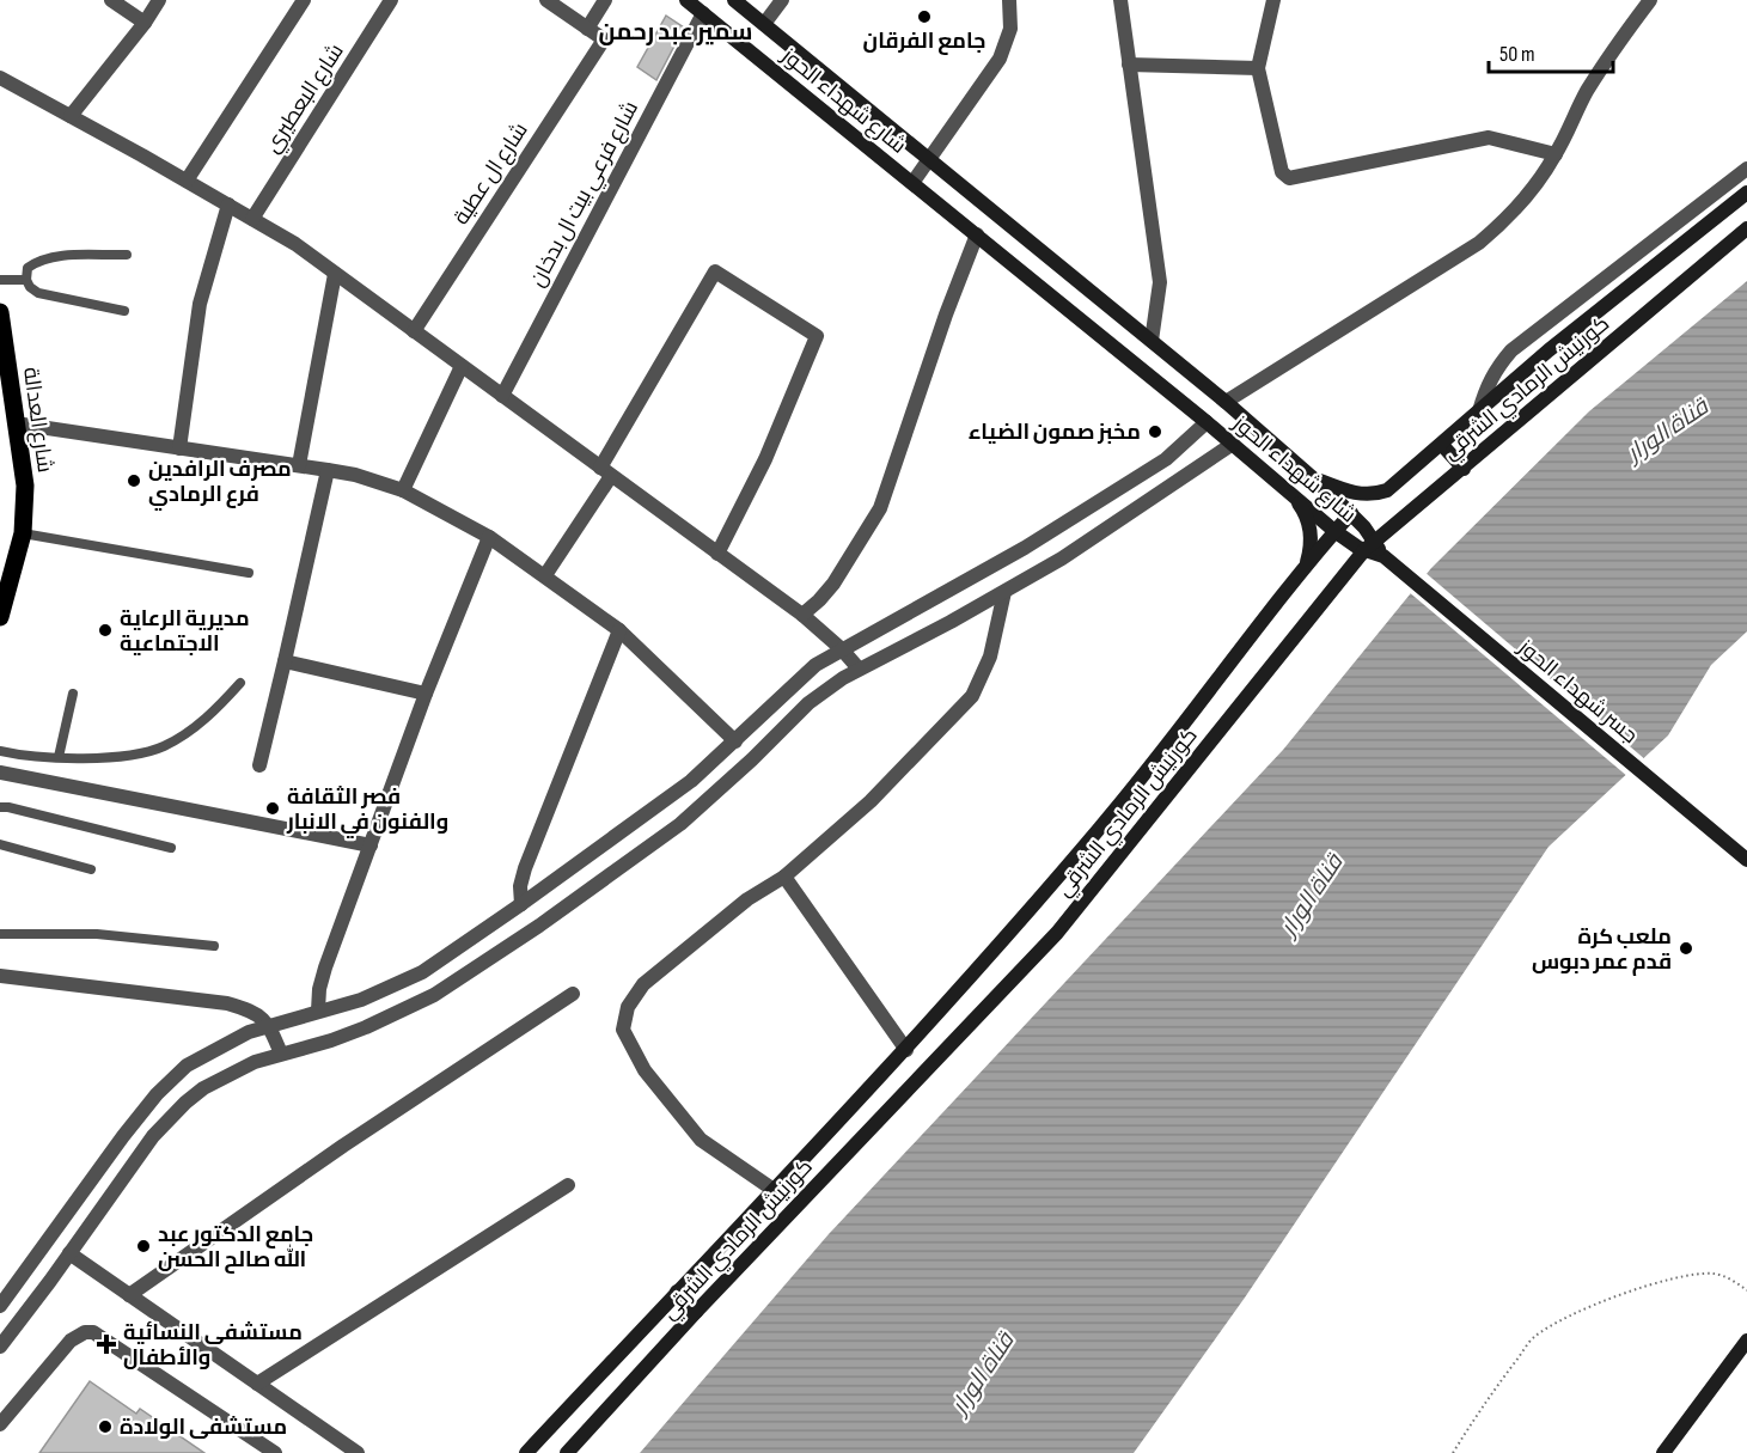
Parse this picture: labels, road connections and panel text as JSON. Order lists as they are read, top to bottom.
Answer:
{
  "streets": {
    "main road": [
      "شارع شهداء الحوز",
      "كورنيش الرمادي الشرقي",
      "شارع العدالة",
      "جسر شهداء الحوز"
    ],
    "street": ["شارع البعطيري", "شارع ال عطية", "شارع فرعي بيت ال بدخان"]
  },
  "crossings": [
    ["شارع شهداء الحوز", "شارع فرعي بيت ال بدخان"],
    ["شارع شهداء الحوز", "كورنيش الرمادي الشرقي"],
    ["شارع شهداء الحوز", "جسر شهداء الحوز"]
  ],
  "districts": ["سمير عبد رحمن"],
  "water": ["قناة الورار"],
  "places": {
    "other": [
      "جامع الفرقان",
      "مخبز صمون الضياء",
      "مصرف الرافدين فرع الرمادي",
      "مديرية الرعاية الاجتماعية",
      "فصر الثقافة والفنون في الانبار",
      "ملعب كرة قدم عمر دبوس",
      "جامع الدكتور عبد الله صالح الحسن",
      "مستشفى الولادة"
    ],
    "health": ["مستشفى النسائية والأطفال"]
  },
  "scale_bar": "50 m"
}
